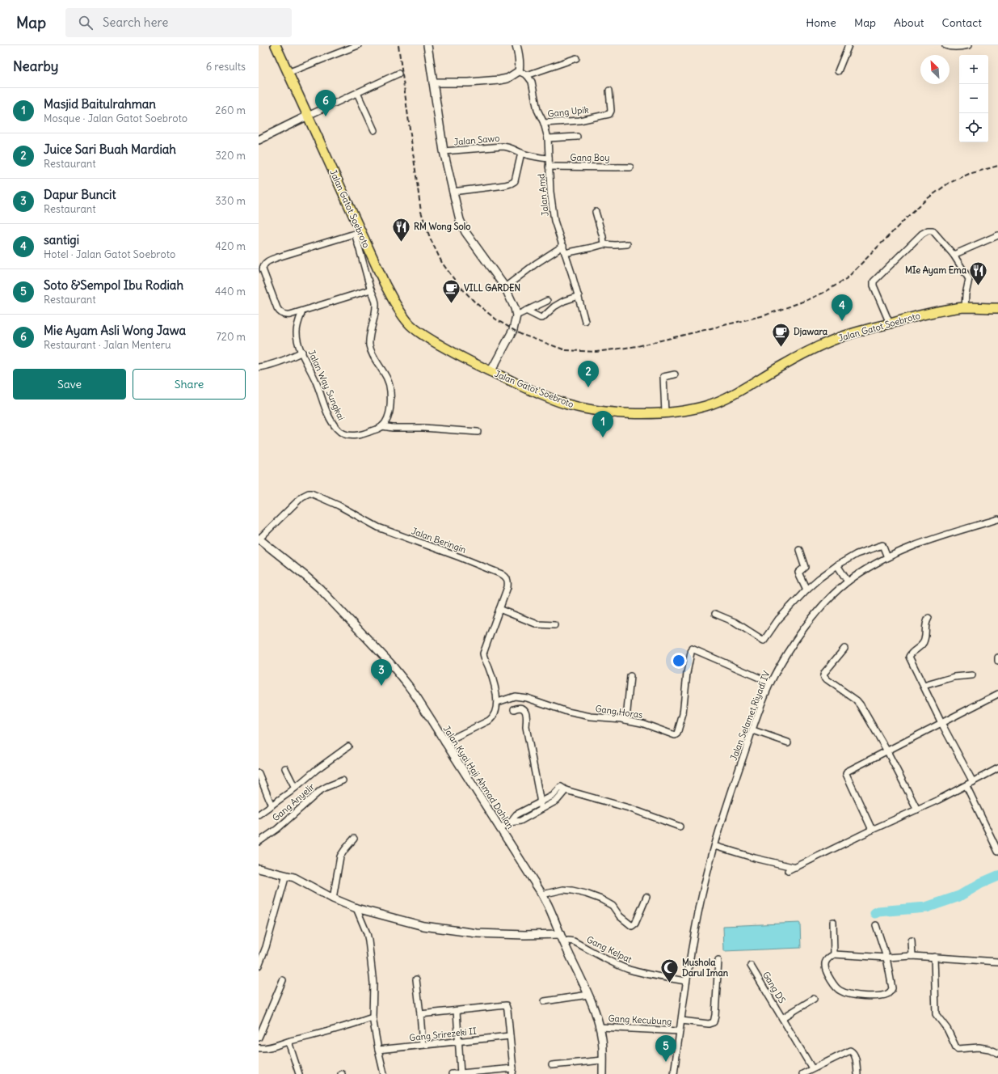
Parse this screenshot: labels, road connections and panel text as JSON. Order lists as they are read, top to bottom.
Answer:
{
  "streets": {
    "main road": ["Jalan Gatot Soebroto"],
    "street": [
      "Gang Upik",
      "Jalan Sawo",
      "Gang Boy",
      "Jalan Amd",
      "Jalan Way Sungkai",
      "Jalan Beringin",
      "Gang Horas",
      "Jalan Selamet Riyadi IV",
      "Jalan Kyai Haji Ahmad Dahlan",
      "Gang Anyelir",
      "Gang Kelpat",
      "Gang DS",
      "Gang Kecubung",
      "Gang Srirezeki II"
    ]
  },
  "crossings": [
    ["Gang Upik", "Jalan Amd"],
    ["Jalan Sawo", "Jalan Amd"],
    ["Gang Boy", "Jalan Amd"],
    ["Jalan Beringin", "Gang Horas"],
    ["Jalan Beringin", "Jalan Kyai Haji Ahmad Dahlan"],
    ["Gang Horas", "Jalan Selamet Riyadi IV"],
    ["Jalan Selamet Riyadi IV", "Gang Kelpat"],
    ["Jalan Selamet Riyadi IV", "Gang Kecubung"],
    ["Jalan Kyai Haji Ahmad Dahlan", "Gang Kelpat"],
    ["Jalan Kyai Haji Ahmad Dahlan", "Gang Kecubung"]
  ],
  "places": {
    "restaurant": ["RM Wong Solo", "MIe Ayam Ema"],
    "cafe": ["VILL GARDEN", "Djawara"],
    "mosque": ["Mushola Darul Iman"]
  },
  "north": "top left",
  "page": {
    "header": "Map",
    "search": "Search here",
    "nav": [
      "Home",
      "Map",
      "About",
      "Contact"
    ],
    "heading": ["Nearby", "6 results"],
    "map_buttons": ["+", "−"],
    "list": [
      {
        "mark": "1",
        "name": "Masjid Baitulrahman",
        "note": "Mosque · Jalan Gatot Soebroto",
        "value": "260 m"
      },
      {
        "mark": "2",
        "name": "Juice Sari Buah Mardiah",
        "note": "Restaurant",
        "value": "320 m"
      },
      {
        "mark": "3",
        "name": "Dapur Buncit",
        "note": "Restaurant",
        "value": "330 m"
      },
      {
        "mark": "4",
        "name": "santigi",
        "note": "Hotel · Jalan Gatot Soebroto",
        "value": "420 m"
      },
      {
        "mark": "5",
        "name": "Soto &Sempol Ibu Rodiah",
        "note": "Restaurant",
        "value": "440 m"
      },
      {
        "mark": "6",
        "name": "Mie Ayam Asli Wong Jawa",
        "note": "Restaurant · Jalan Menteru",
        "value": "720 m"
      }
    ],
    "pins": [
      "6",
      "4",
      "2",
      "1",
      "3",
      "5"
    ],
    "buttons": ["Save", "Share"]
  }
}
